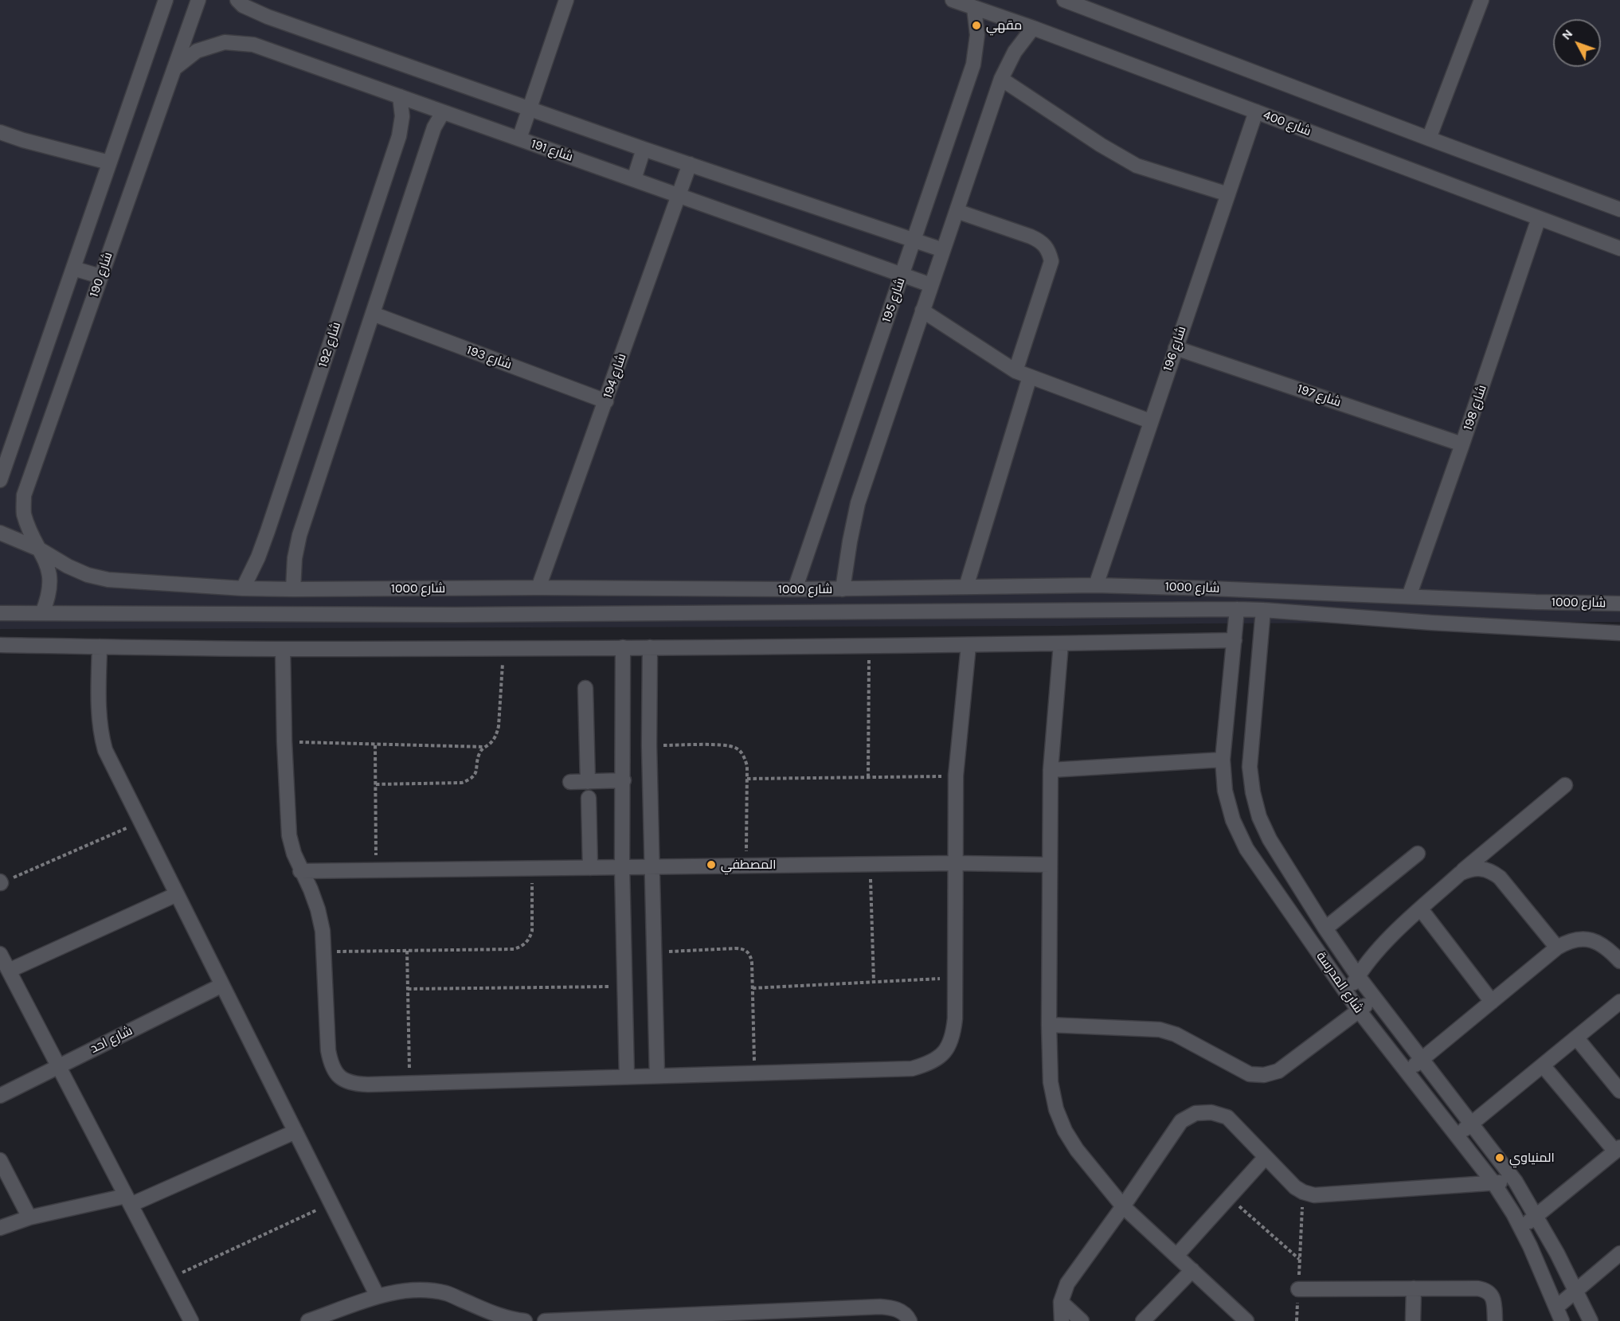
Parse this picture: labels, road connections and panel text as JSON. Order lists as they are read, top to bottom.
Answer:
{
  "streets": {
    "street": [
      "شارع 400",
      "شارع 191",
      "شارع 190",
      "شارع 195",
      "شارع 192",
      "شارع 196",
      "شارع 193",
      "شارع 194",
      "شارع 197",
      "شارع 198",
      "شارع 1000",
      "شارع المدرسة",
      "شارع احد"
    ]
  },
  "crossings": [
    ["شارع 400", "شارع 195"],
    ["شارع 400", "شارع 196"],
    ["شارع 400", "شارع 198"],
    ["شارع 191", "شارع 190"],
    ["شارع 191", "شارع 195"],
    ["شارع 191", "شارع 192"],
    ["شارع 191", "شارع 194"],
    ["شارع 190", "شارع 1000"],
    ["شارع 195", "شارع 1000"],
    ["شارع 192", "شارع 1000"],
    ["شارع 196", "شارع 197"],
    ["شارع 196", "شارع 1000"],
    ["شارع 193", "شارع 194"],
    ["شارع 194", "شارع 1000"],
    ["شارع 197", "شارع 198"],
    ["شارع 198", "شارع 1000"],
    ["شارع 1000", "شارع المدرسة"]
  ],
  "places": ["مقهي", "المصطفي", "المنياوي"],
  "north": "top left"
}
